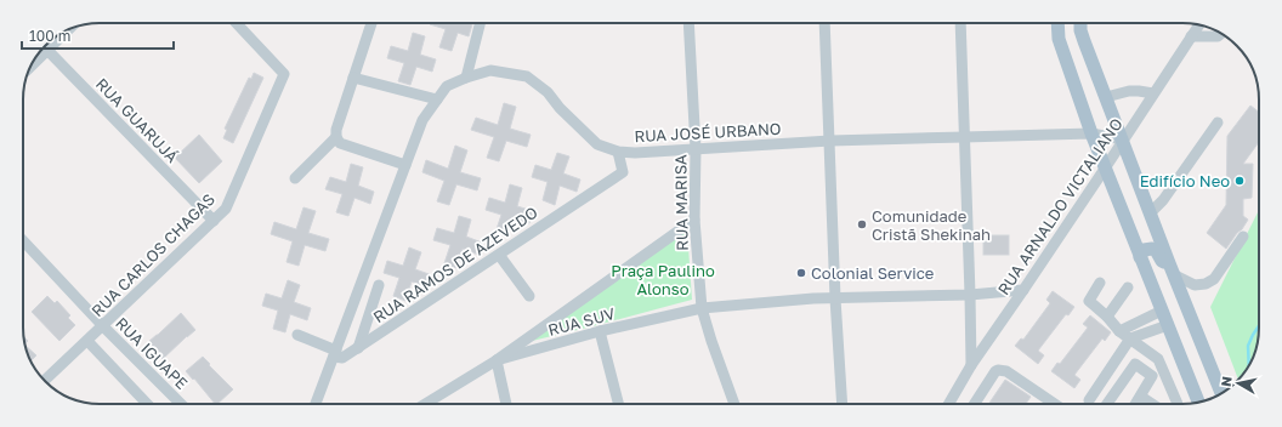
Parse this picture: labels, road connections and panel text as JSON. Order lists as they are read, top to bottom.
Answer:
{
  "streets": {
    "street": [
      "RUA GUARUJÁ",
      "RUA JOSÉ URBANO",
      "RUA MARISA",
      "RUA ARNALDO VICTALIANO",
      "RUA CARLOS CHAGAS",
      "RUA RAMOS DE AZEVEDO",
      "RUA SUV",
      "RUA IGUAPE"
    ]
  },
  "crossings": [
    ["RUA GUARUJÁ", "RUA CARLOS CHAGAS"],
    ["RUA JOSÉ URBANO", "RUA MARISA"],
    ["RUA JOSÉ URBANO", "RUA ARNALDO VICTALIANO"],
    ["RUA JOSÉ URBANO", "RUA RAMOS DE AZEVEDO"],
    ["RUA MARISA", "RUA SUV"],
    ["RUA ARNALDO VICTALIANO", "RUA SUV"],
    ["RUA CARLOS CHAGAS", "RUA IGUAPE"]
  ],
  "parks": ["Praça Paulino Alonso"],
  "places": ["Edifício Neo", "Comunidade Cristã Shekinah", "Colonial Service"],
  "scale_bar": "100 m",
  "north": "left"
}
